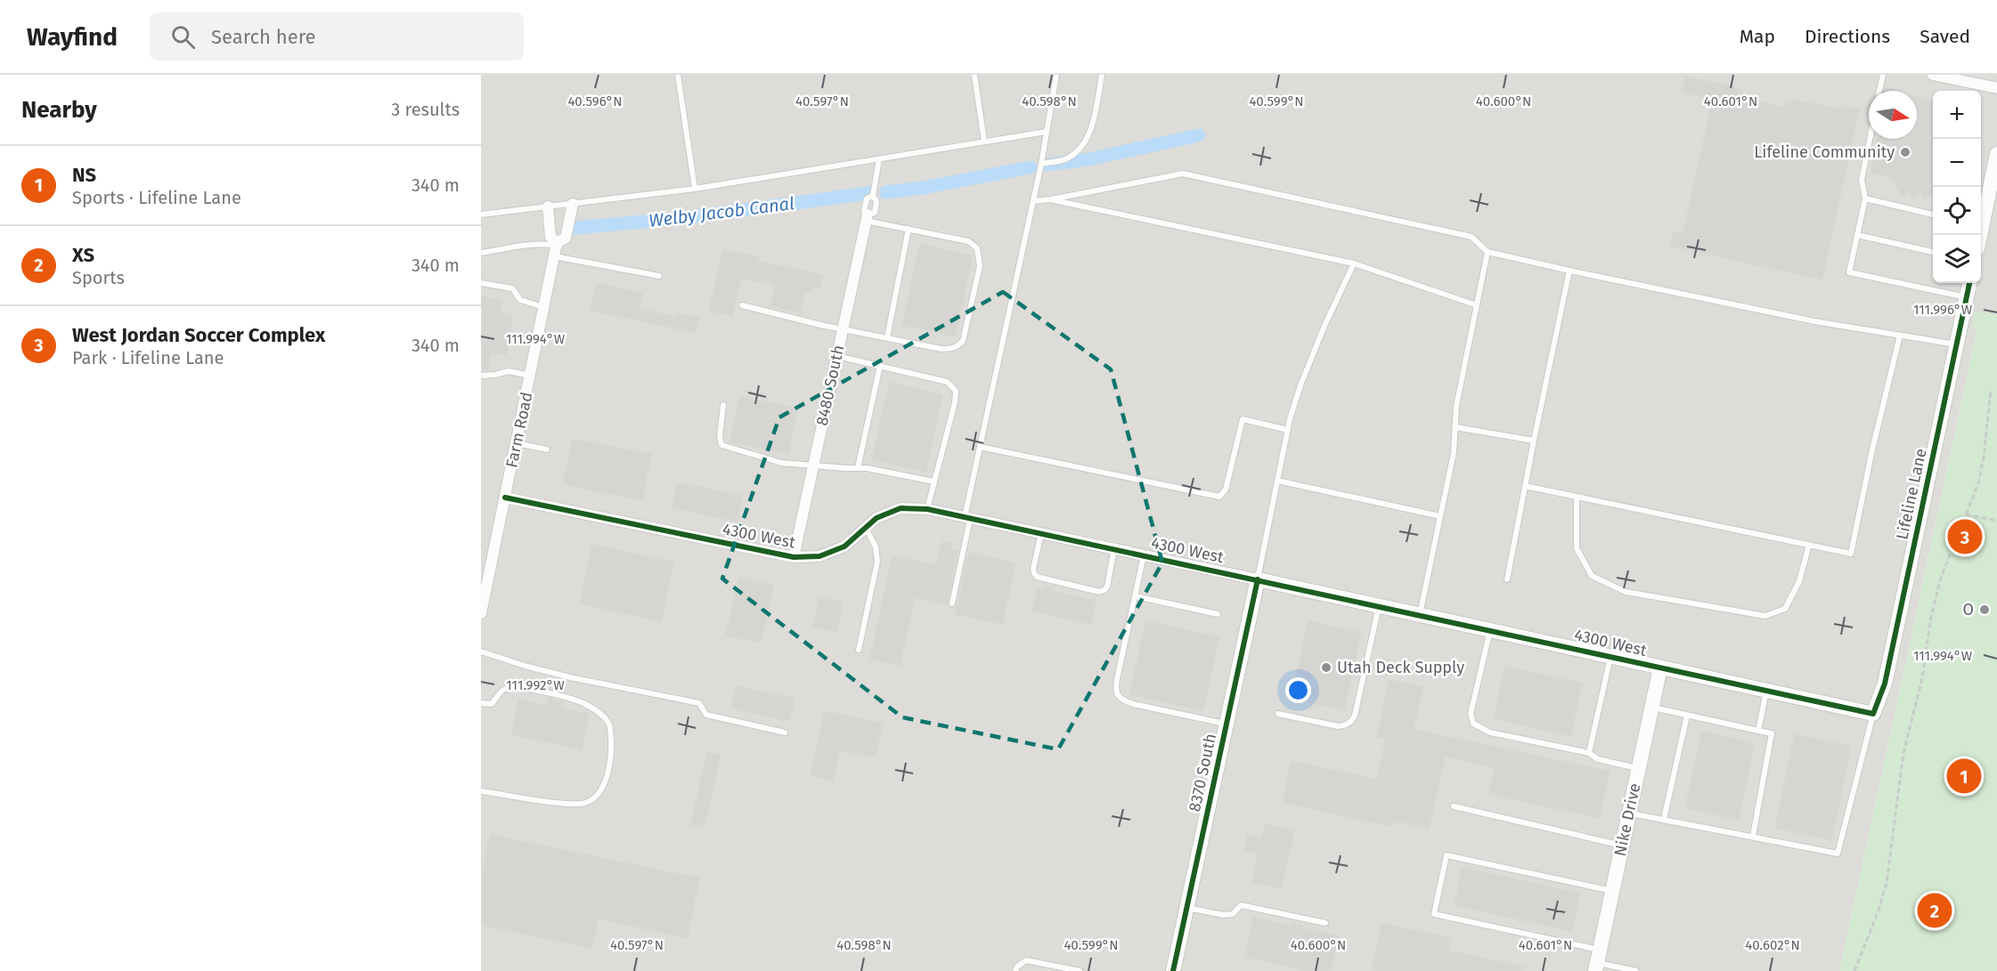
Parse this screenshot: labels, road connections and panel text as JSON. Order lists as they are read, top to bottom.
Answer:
{
  "streets": {
    "street": [
      "8480 South",
      "Farm Road",
      "Lifeline Lane",
      "4300 West",
      "8370 South",
      "Nike Drive"
    ]
  },
  "crossings": [
    ["8480 South", "4300 West"],
    ["Farm Road", "4300 West"],
    ["Lifeline Lane", "4300 West"],
    ["4300 West", "8370 South"],
    ["4300 West", "Nike Drive"]
  ],
  "water": ["Welby Jacob Canal"],
  "places": ["Lifeline Community", "O", "Utah Deck Supply"],
  "north": "right",
  "page": {
    "header": "Wayfind",
    "search": "Search here",
    "nav": ["Map", "Directions", "Saved"],
    "heading": ["Nearby", "3 results"],
    "map_buttons": ["+", "−"],
    "list": [
      {
        "mark": "1",
        "name": "NS",
        "note": "Sports · Lifeline Lane",
        "value": "340 m"
      },
      {
        "mark": "2",
        "name": "XS",
        "note": "Sports",
        "value": "340 m"
      },
      {
        "mark": "3",
        "name": "West Jordan Soccer Complex",
        "note": "Park · Lifeline Lane",
        "value": "340 m"
      }
    ],
    "pins": ["3", "1", "2"]
  },
  "coordinates": [
    "40.596°N",
    "40.597°N",
    "40.598°N",
    "40.599°N",
    "40.600°N",
    "40.601°N",
    "111.996°W",
    "111.994°W",
    "111.992°W",
    "40.602°N"
  ]
}
